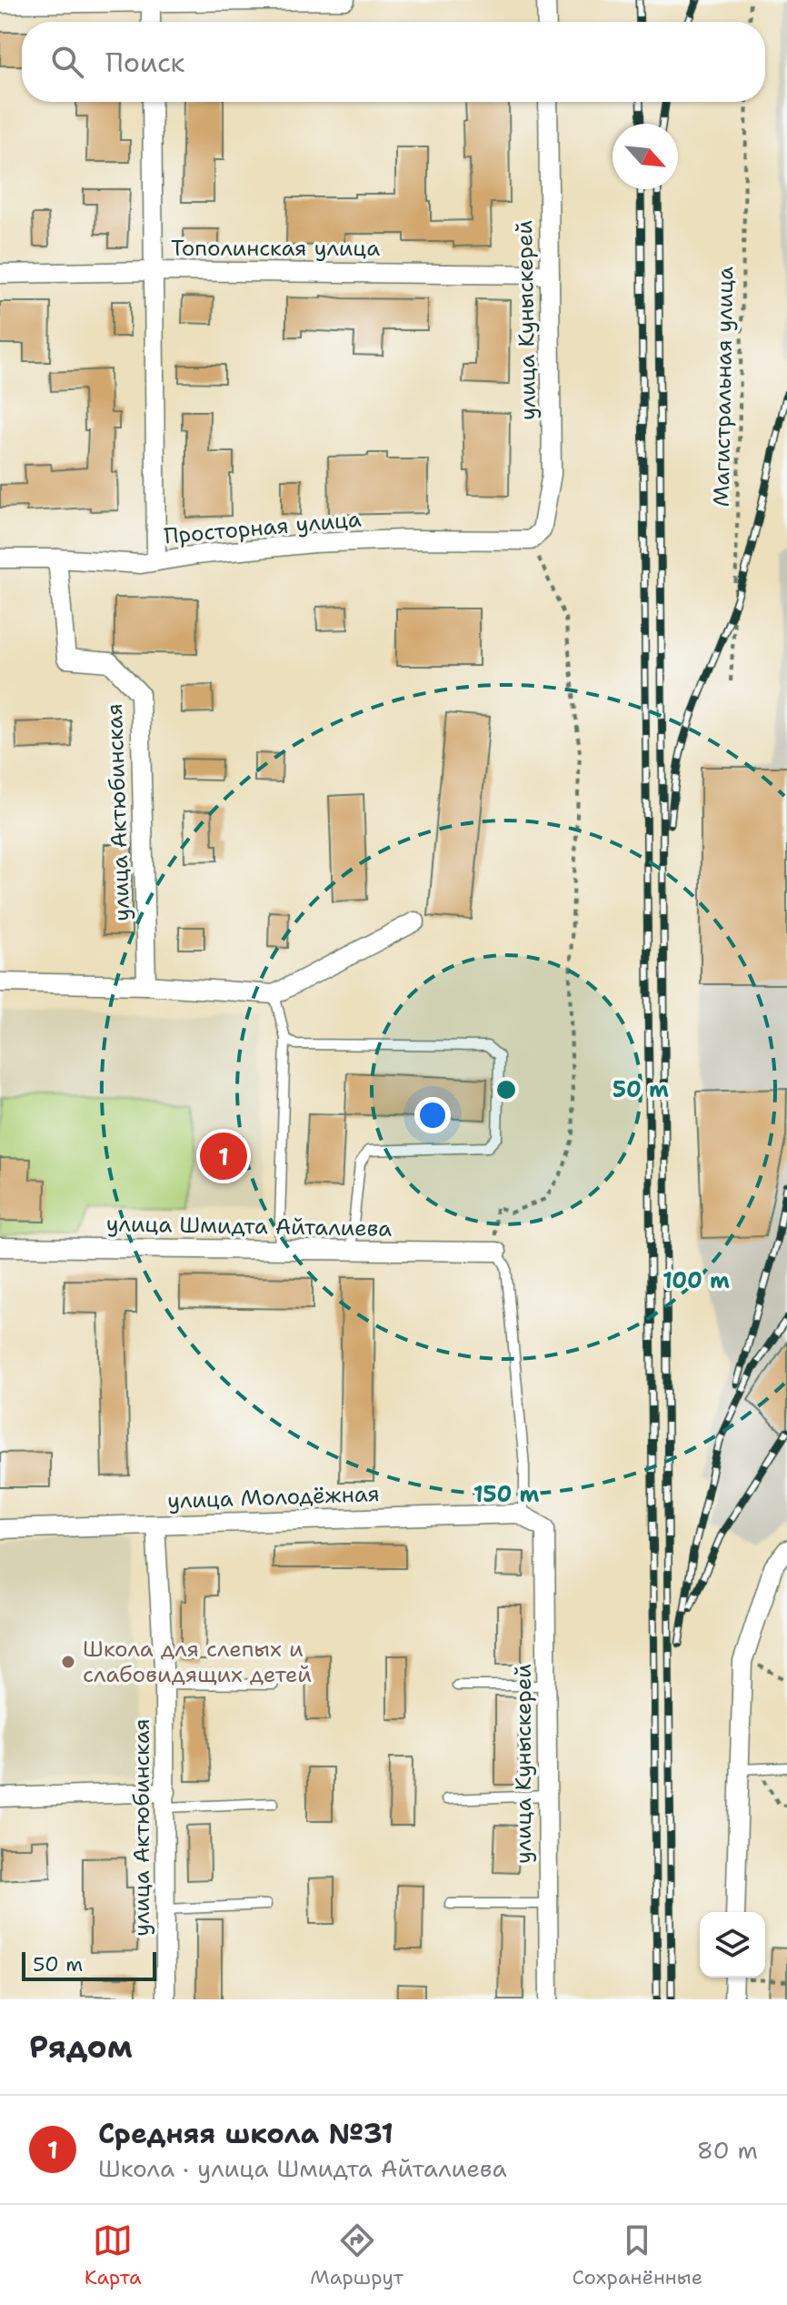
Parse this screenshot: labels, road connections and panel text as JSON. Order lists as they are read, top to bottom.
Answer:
{
  "streets": {
    "street": [
      "Тополинская улица",
      "улица Куныскерей",
      "Просторная улица",
      "улица Актюбинская",
      "улица Шмидта Айталиева",
      "улица Молодёжная"
    ],
    "path": ["Магистральная улица"]
  },
  "crossings": [
    ["Тополинская улица", "улица Куныскерей"],
    ["улица Куныскерей", "Просторная улица"],
    ["улица Куныскерей", "улица Молодёжная"],
    ["Просторная улица", "улица Актюбинская"],
    ["улица Актюбинская", "улица Молодёжная"]
  ],
  "places": ["Школа для слепых и слабовидящих детей"],
  "scale_bar": "50 m",
  "north": "bottom right",
  "page": {
    "search": "Поиск",
    "pins": "1",
    "scale": "50 m",
    "heading": "Рядом",
    "list": [
      {
        "mark": "1",
        "name": "Средняя школа №31",
        "note": "Школа · улица Шмидта Айталиева",
        "value": "80 m"
      }
    ],
    "nav": ["Карта", "Маршрут", "Сохранённые"]
  },
  "rings": ["50 m", "100 m", "150 m"]
}
